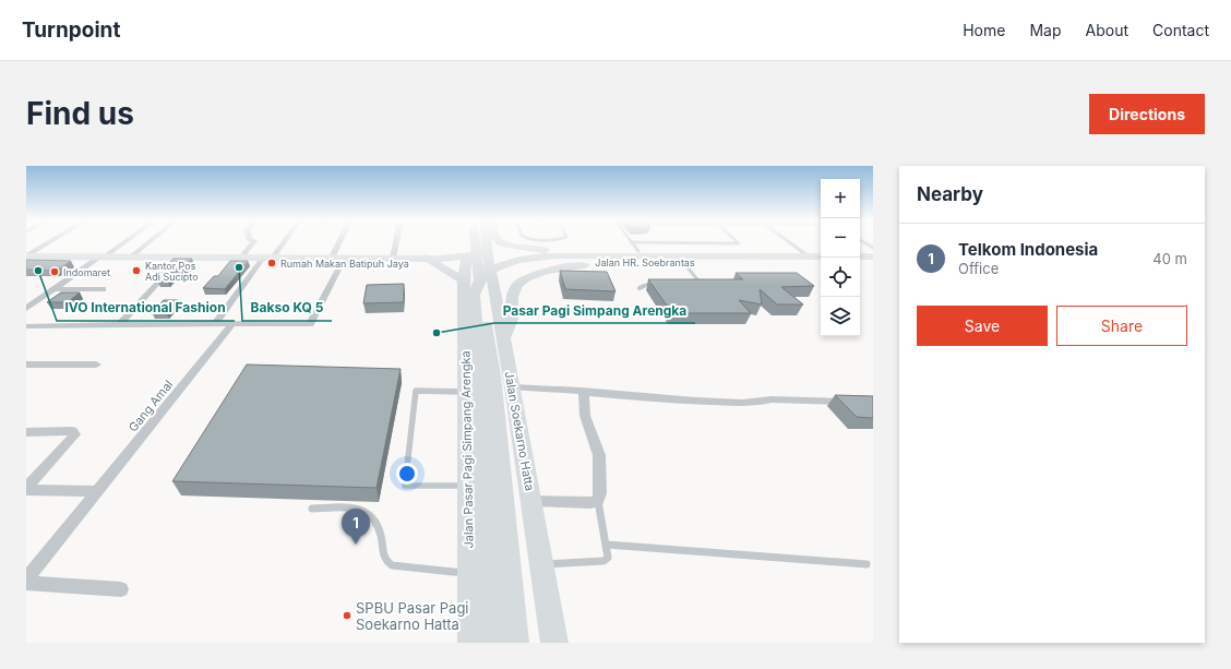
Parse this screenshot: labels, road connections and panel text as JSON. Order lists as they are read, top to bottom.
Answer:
{
  "streets": {
    "main road": ["Jalan HR. Soebrantas", "Jalan Soekarno Hatta", "Jalan Pasar Pagi Simpang Arengka"],
    "street": ["Gang Amal"]
  },
  "crossings": [
    ["Jalan HR. Soebrantas", "Jalan Soekarno Hatta"],
    ["Jalan HR. Soebrantas", "Jalan Pasar Pagi Simpang Arengka"],
    ["Jalan Soekarno Hatta", "Jalan Pasar Pagi Simpang Arengka"]
  ],
  "places": [
    "Rumah Makan Batipuh Jaya",
    "Bakso KQ 5",
    "IVO International Fashion",
    "Kantor Pos Adi Sucipto",
    "Indomaret",
    "Pasar Pagi Simpang Arengka",
    "SPBU Pasar Pagi Soekarno Hatta"
  ],
  "page": {
    "header": "Turnpoint",
    "nav": [
      "Home",
      "Map",
      "About",
      "Contact"
    ],
    "buttons": [
      "Directions",
      ["Save", "Share"]
    ],
    "title": "Find us",
    "heading": "Nearby",
    "map_buttons": ["+", "−"],
    "list": [
      {
        "mark": "1",
        "name": "Telkom Indonesia",
        "note": "Office",
        "value": "40 m"
      }
    ],
    "pins": "1"
  }
}
